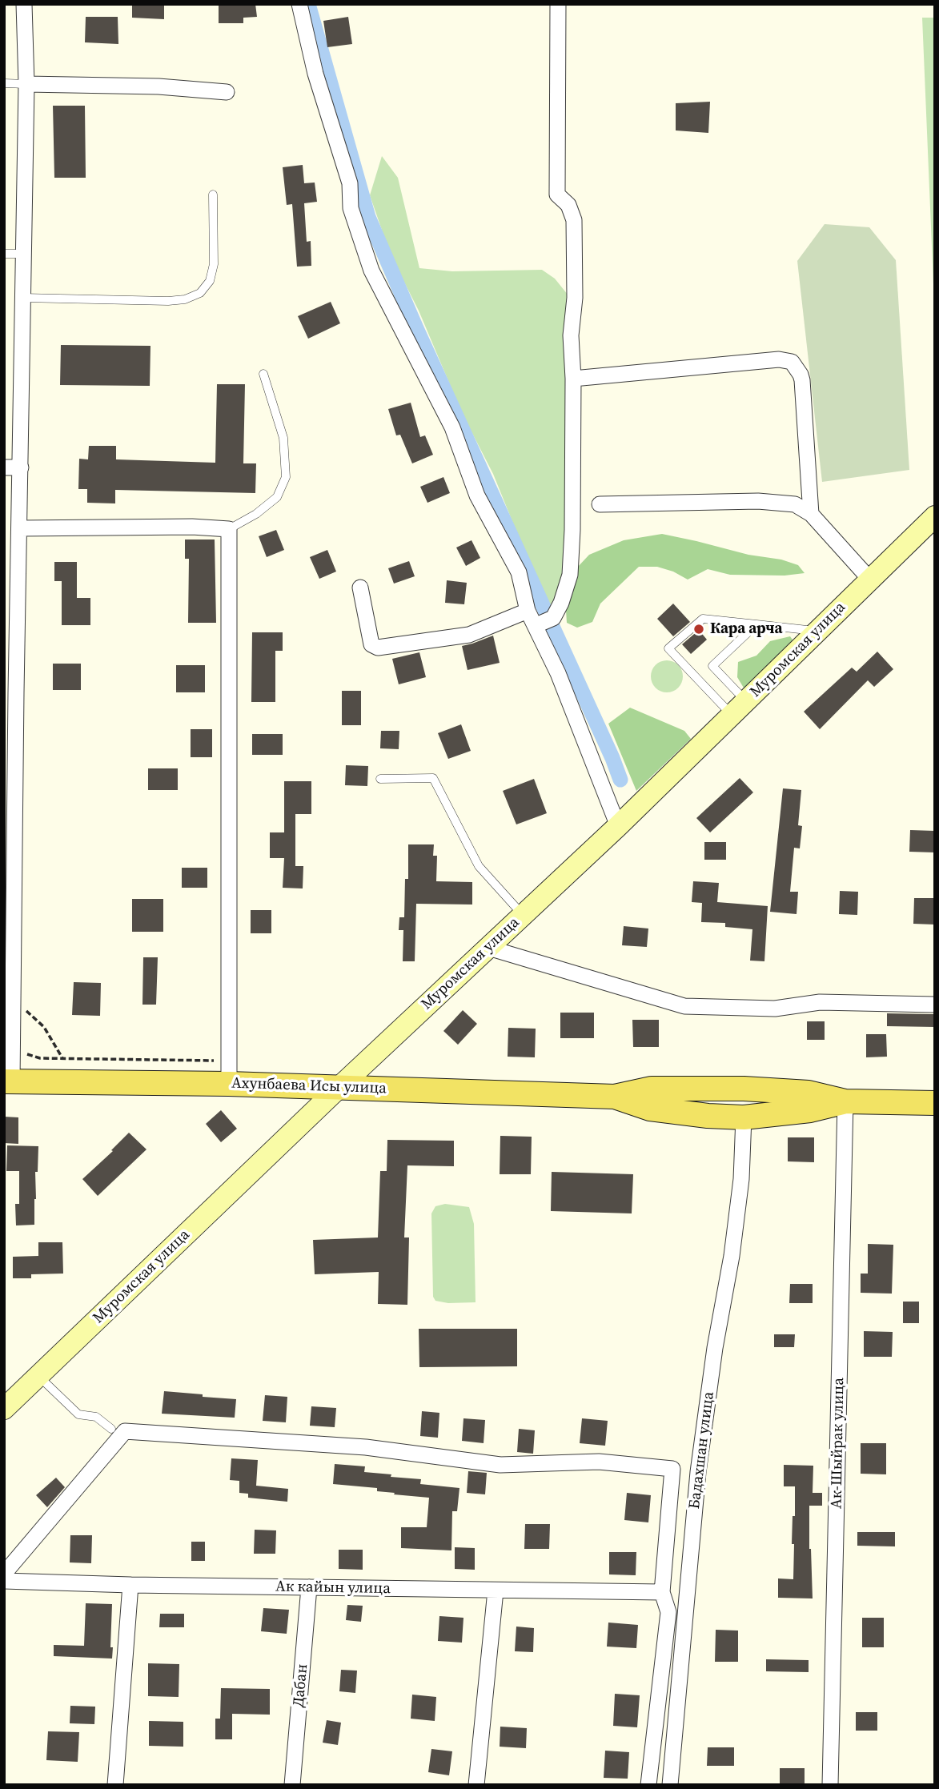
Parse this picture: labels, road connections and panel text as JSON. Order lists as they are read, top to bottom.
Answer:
{
  "streets": {
    "main road": ["Муромская улица", "Ахунбаева Исы улица"],
    "street": [
      "Ак-Шыйрак улица",
      "Бадахшан улица",
      "Ак кайын улица",
      "Дабан"
    ]
  },
  "crossings": [
    ["Муромская улица", "Ахунбаева Исы улица"],
    ["Ахунбаева Исы улица", "Ак-Шыйрак улица"],
    ["Ахунбаева Исы улица", "Бадахшан улица"],
    ["Ак кайын улица", "Дабан"]
  ],
  "places": ["Кара арча"]
}
